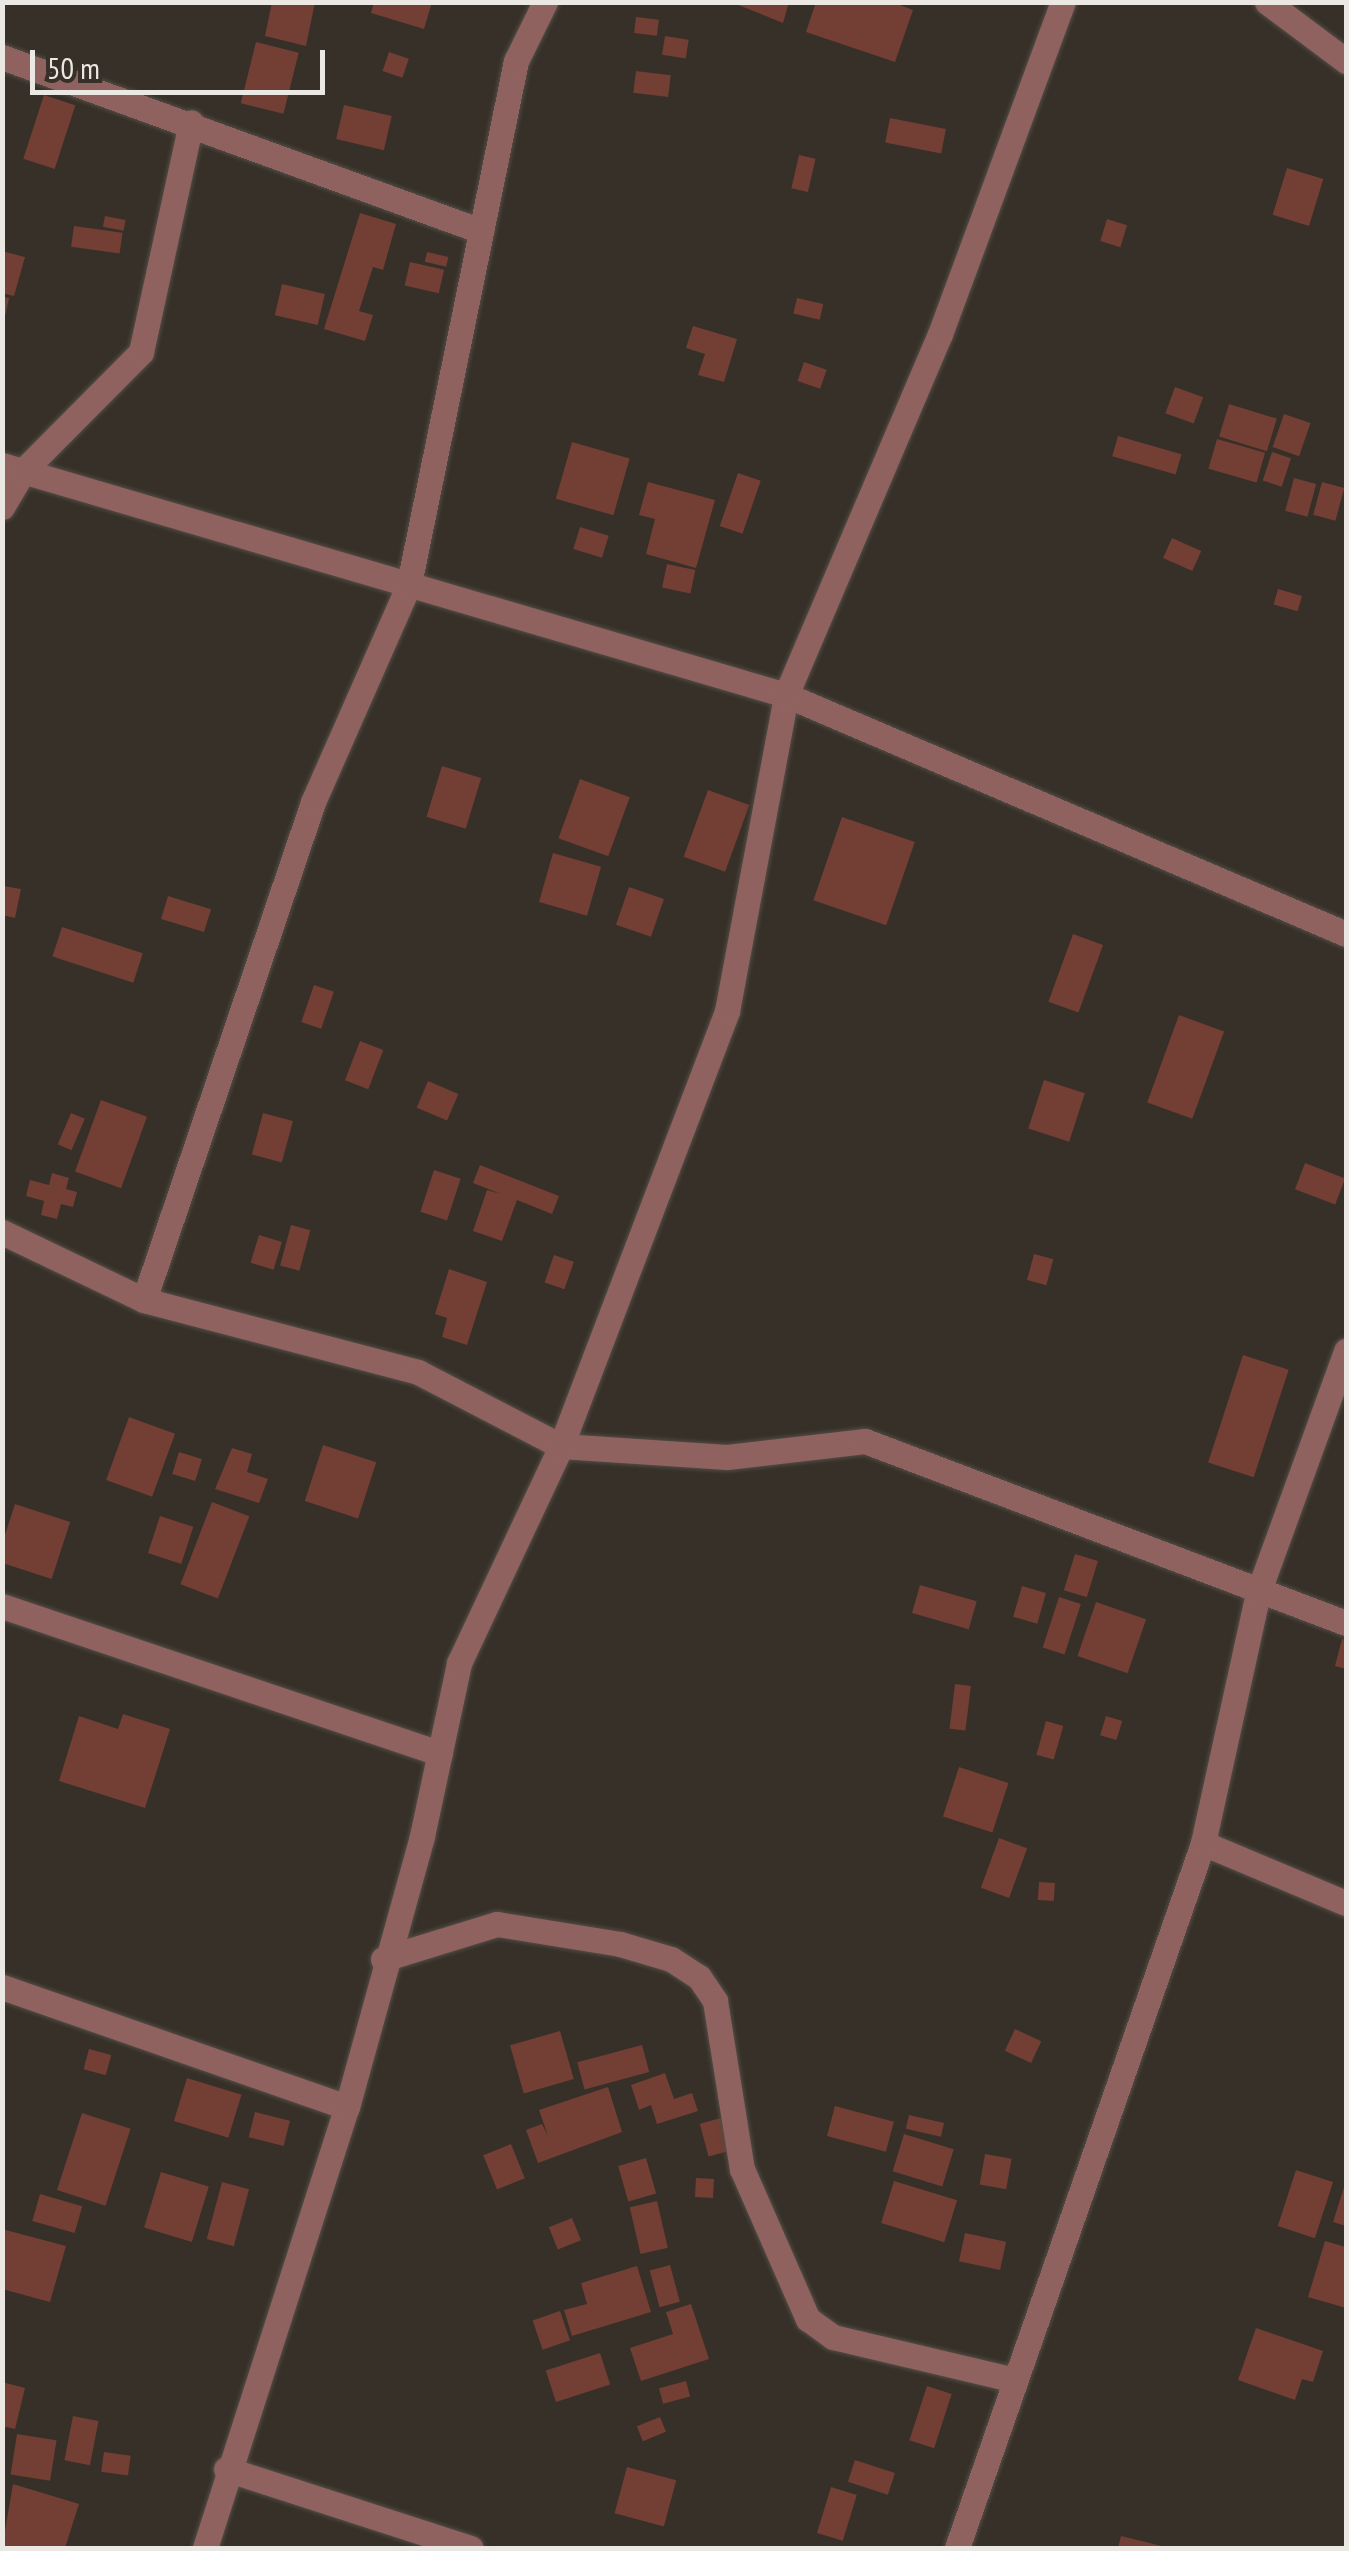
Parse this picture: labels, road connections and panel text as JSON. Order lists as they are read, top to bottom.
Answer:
{
  "scale_bar": "50 m"
}
